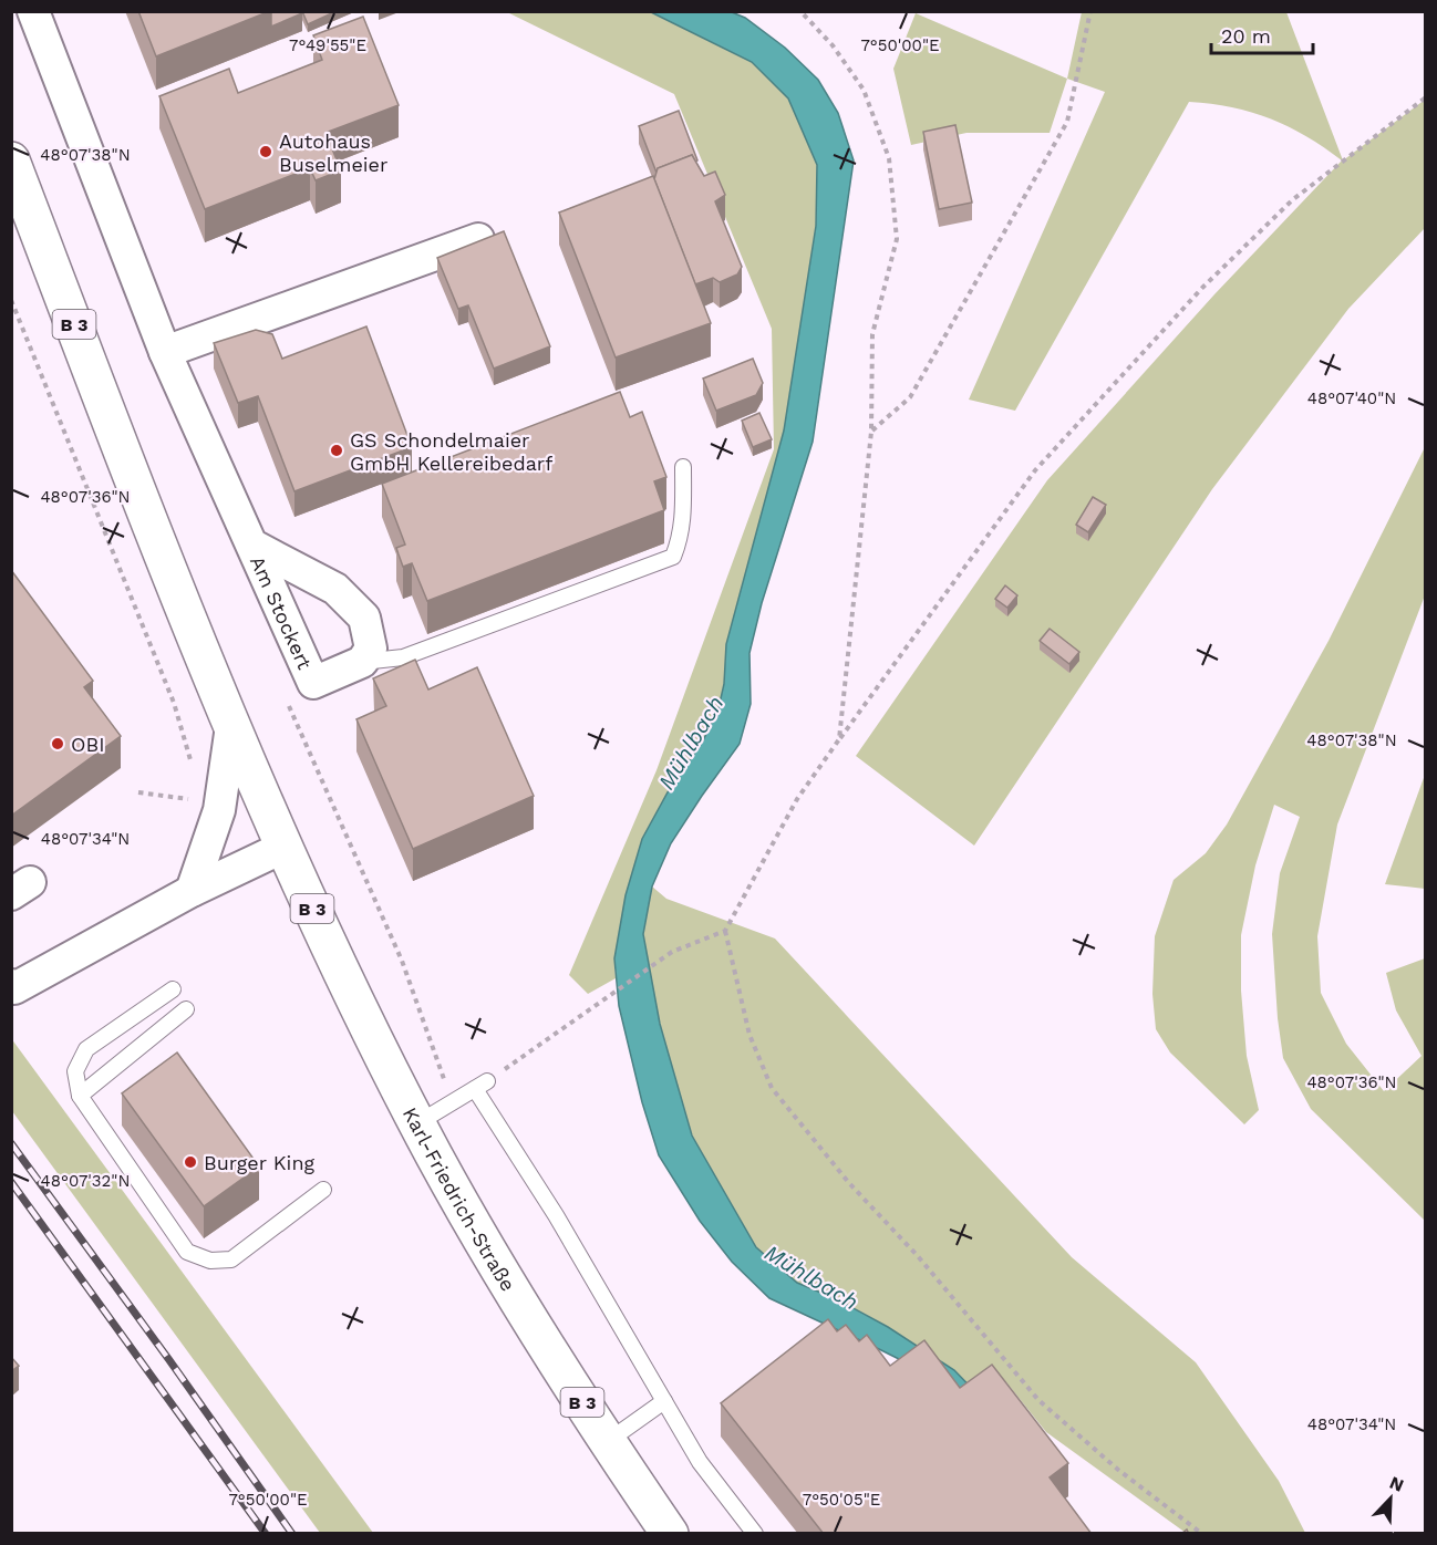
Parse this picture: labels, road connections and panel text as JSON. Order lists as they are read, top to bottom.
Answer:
{
  "streets": {
    "main road": ["B 3", "Karl-Friedrich-Straße"],
    "street": ["Am Stockert"]
  },
  "water": ["Mühlbach"],
  "places": [
    "Autohaus Buselmeier",
    "GS Schondelmaier GmbH Kellereibedarf",
    "OBI",
    "Burger King"
  ],
  "scale_bar": "20 m",
  "north": "top right",
  "coordinates": [
    "7°49'55\"E",
    "7°50'00\"E",
    "48°07'38\"N",
    "48°07'40\"N",
    "48°07'36\"N",
    "48°07'34\"N",
    "48°07'32\"N",
    "7°50'05\"E"
  ]
}
